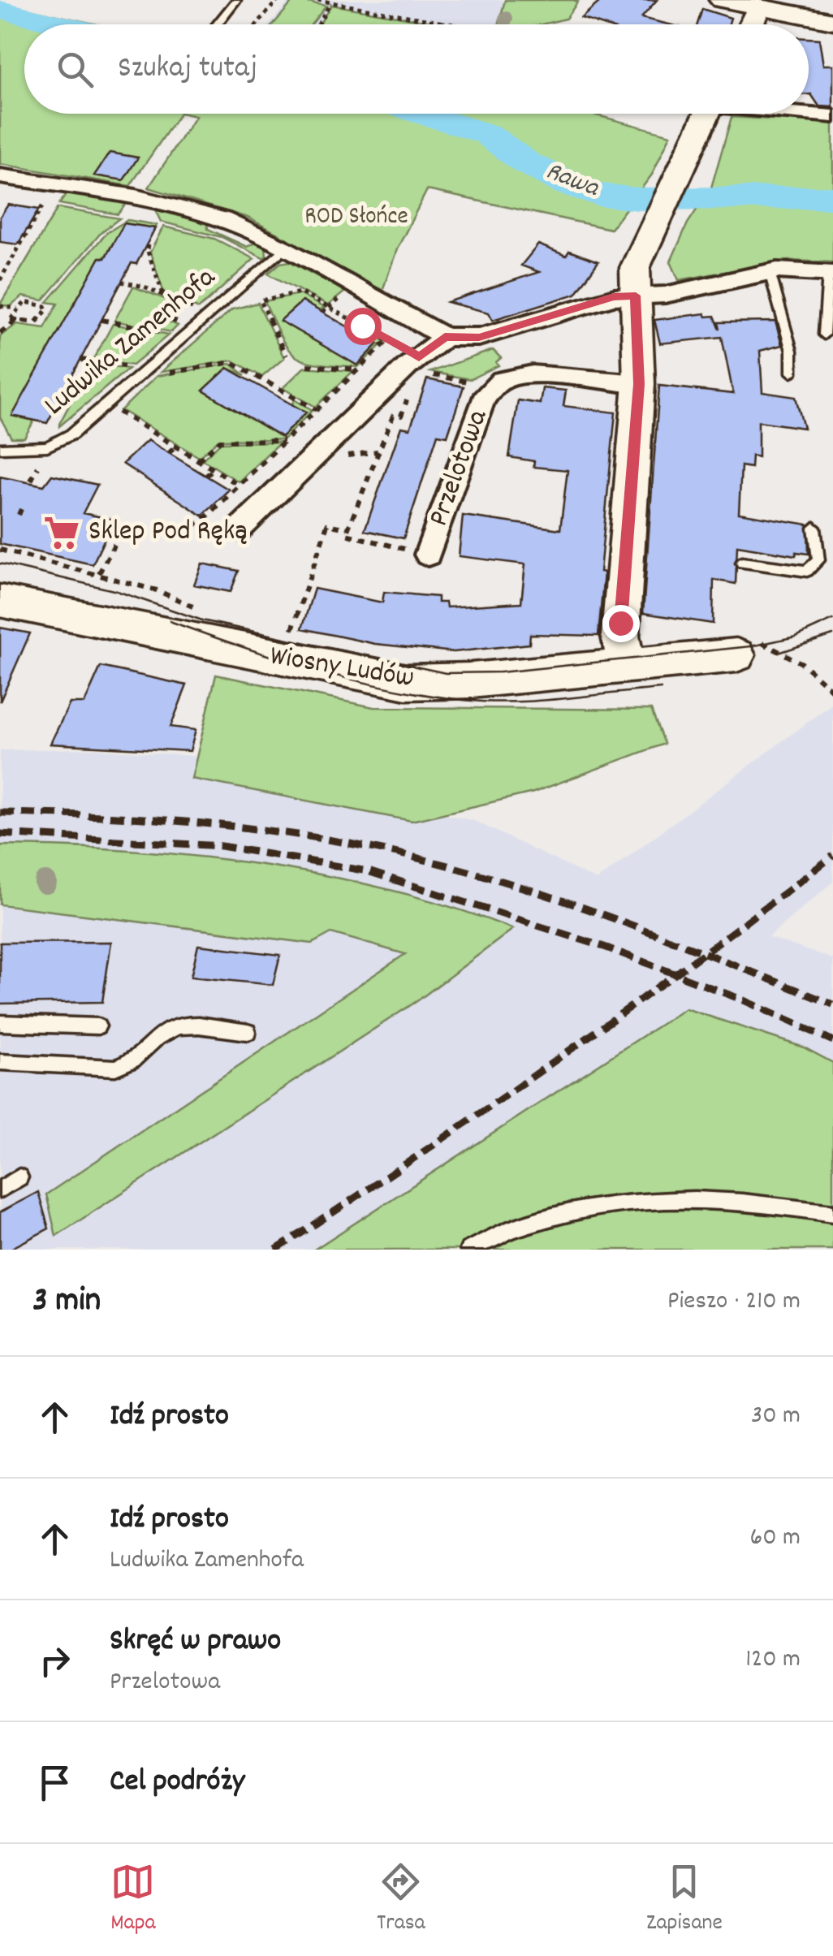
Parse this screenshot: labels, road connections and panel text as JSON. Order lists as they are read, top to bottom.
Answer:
{
  "streets": {
    "street": ["Przelotowa", "Wiosny Ludów"],
    "lane": ["Ludwika Zamenhofa"]
  },
  "water": ["Rawa"],
  "parks": ["ROD Słońce"],
  "places": {
    "supermarket": ["Sklep Pod Ręką"]
  },
  "page": {
    "search": "Szukaj tutaj",
    "heading": ["3 min", "Pieszo · 210 m"],
    "list": [
      ["Idź prosto", "30 m"],
      ["Idź prosto", "Ludwika Zamenhofa", "60 m"],
      ["Skręć w prawo", "Przelotowa", "120 m"],
      "Cel podróży"
    ],
    "nav": ["Mapa", "Trasa", "Zapisane"]
  }
}
